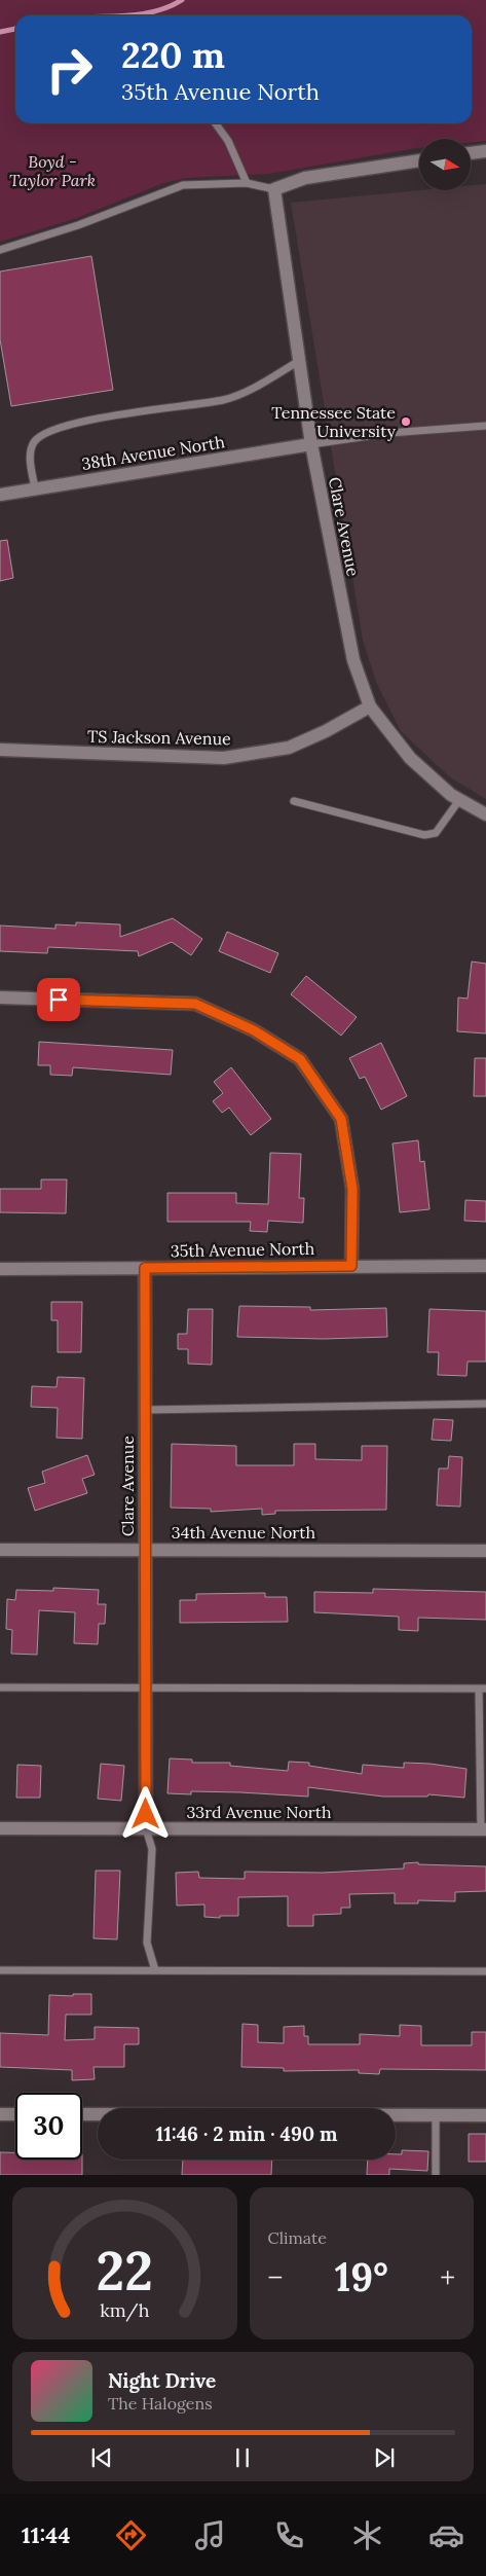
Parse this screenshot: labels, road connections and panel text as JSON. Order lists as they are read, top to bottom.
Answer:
{
  "streets": {
    "street": [
      "38th Avenue North",
      "Clare Avenue",
      "TS Jackson Avenue",
      "35th Avenue North",
      "34th Avenue North",
      "33rd Avenue North"
    ]
  },
  "crossings": [
    ["38th Avenue North", "Clare Avenue"],
    ["Clare Avenue", "TS Jackson Avenue"],
    ["Clare Avenue", "35th Avenue North"],
    ["Clare Avenue", "34th Avenue North"],
    ["Clare Avenue", "33rd Avenue North"]
  ],
  "parks": ["Boyd - Taylor Park"],
  "places": ["Tennessee State University"],
  "north": "right",
  "page": {
    "turn": ["220 m", "35th Avenue North"],
    "limit": "30",
    "trip": "11:46 · 2 min · 490 m",
    "tile": "Climate",
    "heat": ["−", "19°", "+"],
    "song": ["Night Drive", "The Halogens"],
    "tabs": "11:44",
    "gauge": ["22", "km/h"]
  }
}
